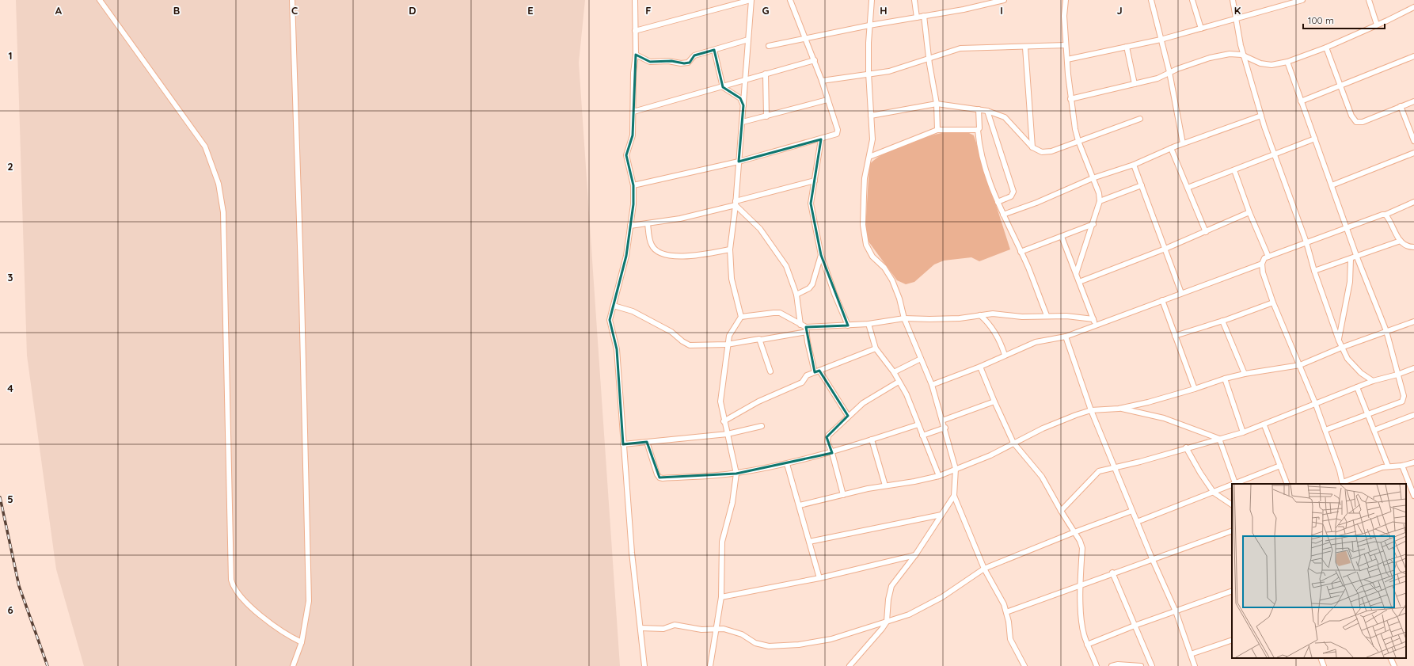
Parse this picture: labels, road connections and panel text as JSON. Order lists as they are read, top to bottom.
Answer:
{
  "scale_bar": "100 m",
  "grid": {
    "columns": [
      "A",
      "B",
      "C",
      "D",
      "E",
      "F",
      "G",
      "H",
      "I",
      "J",
      "K"
    ],
    "rows": [
      "1",
      "2",
      "3",
      "4",
      "5",
      "6"
    ]
  }
}
